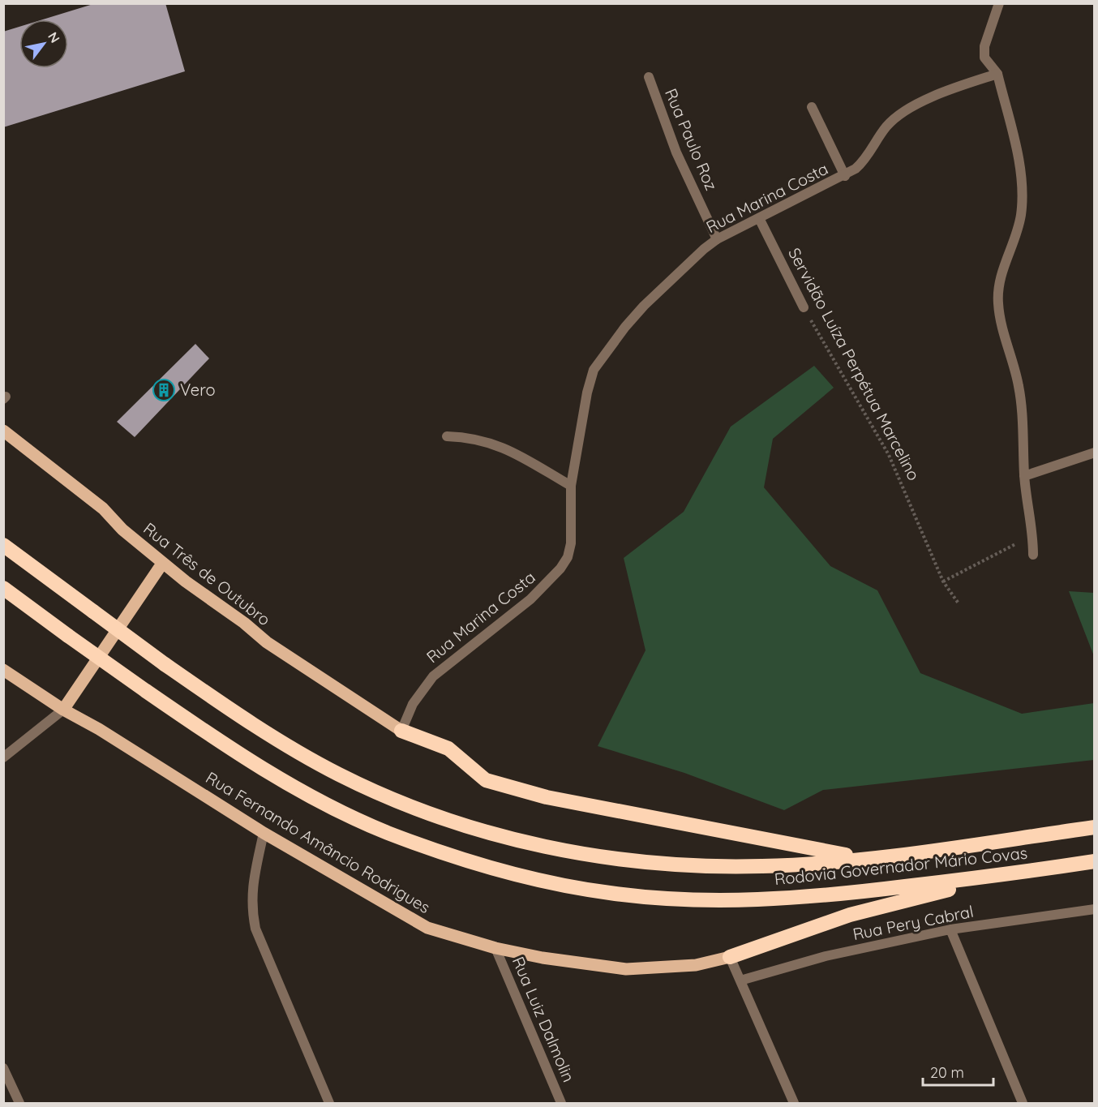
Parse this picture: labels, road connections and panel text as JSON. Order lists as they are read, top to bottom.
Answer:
{
  "streets": {
    "highway": ["Rodovia Governador Mário Covas"],
    "main road": ["Rua Três de Outubro", "Rua Fernando Amâncio Rodrigues"],
    "street": [
      "Rua Paulo Roz",
      "Rua Marina Costa",
      "Servidão Luíza Perpétua Marcelino",
      "Rua Pery Cabral",
      "Rua Luiz Dalmolin"
    ]
  },
  "crossings": [
    ["Rua Paulo Roz", "Rua Marina Costa"],
    ["Rua Marina Costa", "Servidão Luíza Perpétua Marcelino"],
    ["Rua Marina Costa", "Rua Três de Outubro"],
    ["Rua Fernando Amâncio Rodrigues", "Rua Luiz Dalmolin"]
  ],
  "places": {
    "building": ["Vero"]
  },
  "scale_bar": "20 m",
  "north": "top right"
}
